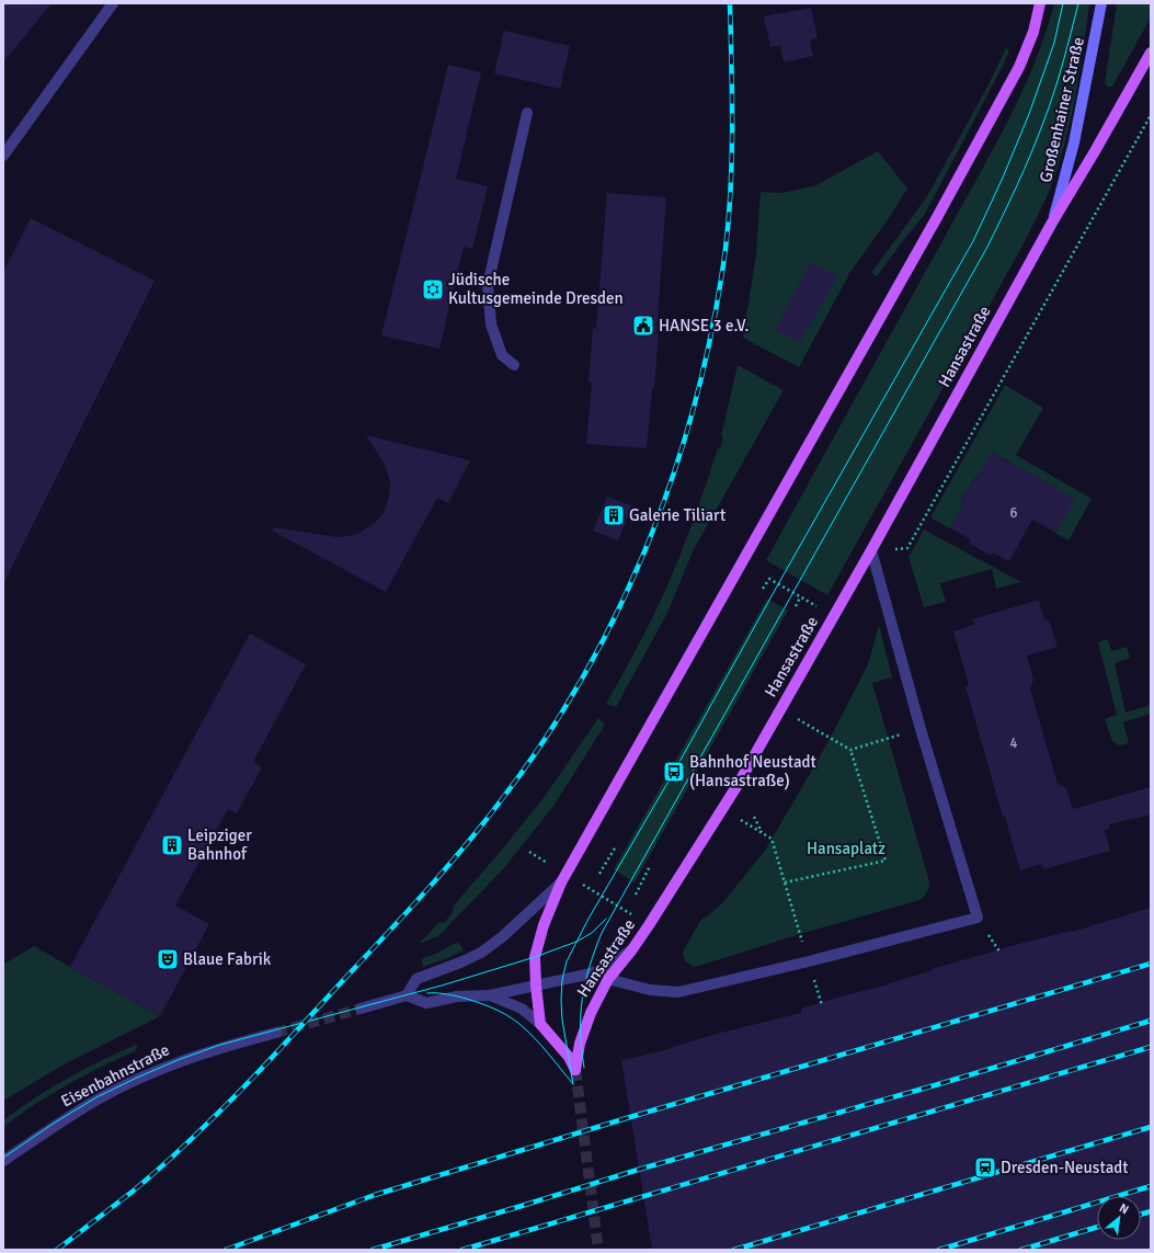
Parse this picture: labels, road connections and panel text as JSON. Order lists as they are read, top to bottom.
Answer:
{
  "streets": {
    "main road": ["Großenhainer Straße", "Hansastraße"],
    "street": ["Eisenbahnstraße"]
  },
  "crossings": [
    ["Großenhainer Straße", "Hansastraße"]
  ],
  "parks": ["Hansaplatz"],
  "places": {
    "synagogue": ["Jüdische Kultusgemeinde Dresden"],
    "public building": ["HANSE 3 e.V."],
    "building": ["Galerie Tiliart", "Leipziger Bahnhof"],
    "bus stop": ["Bahnhof Neustadt (Hansastraße)"],
    "theatre": ["Blaue Fabrik"],
    "station": ["Dresden-Neustadt"]
  },
  "house_numbers": ["6", "4"],
  "north": "top right"
}
